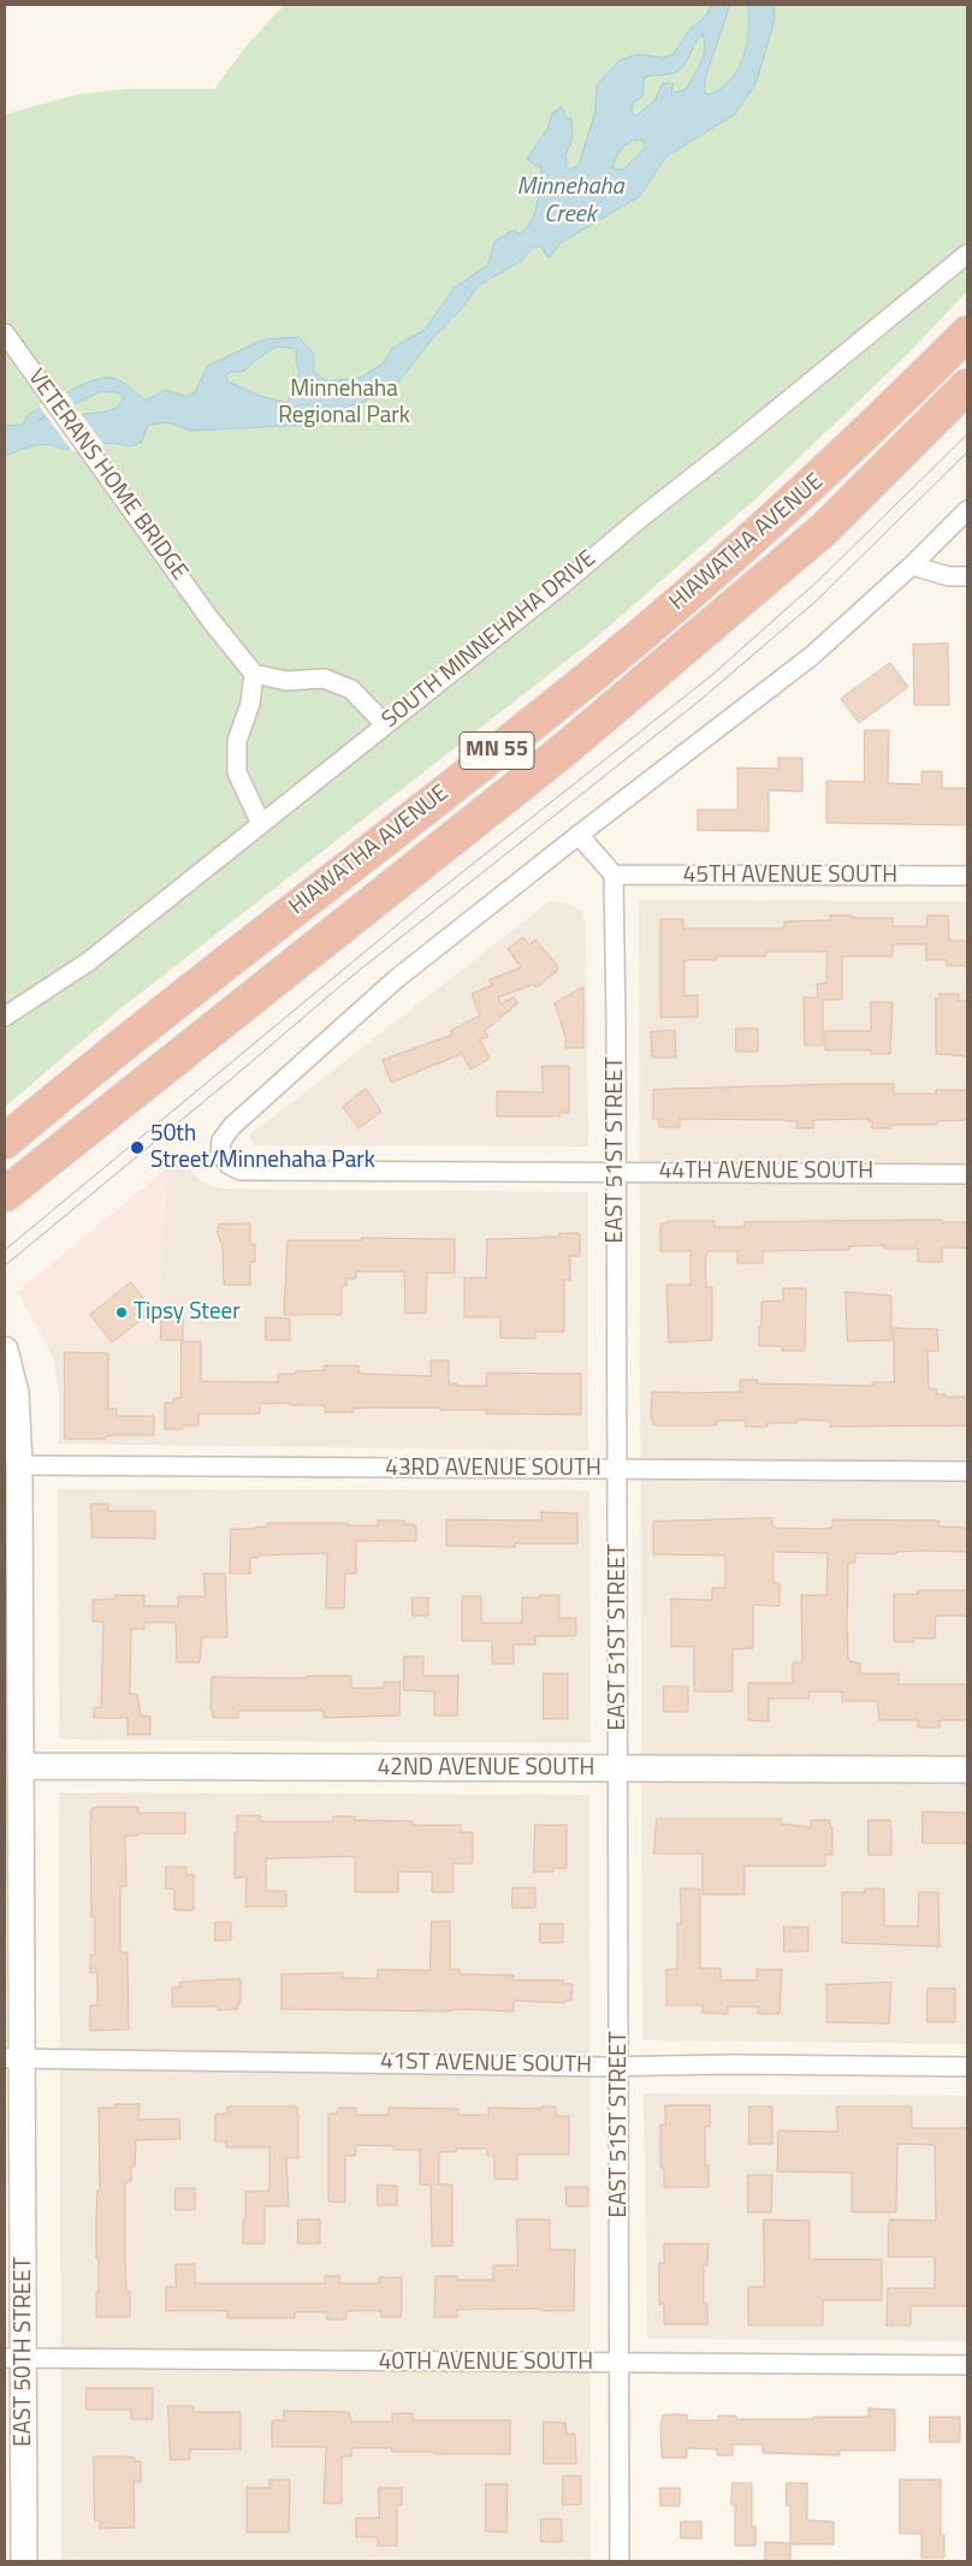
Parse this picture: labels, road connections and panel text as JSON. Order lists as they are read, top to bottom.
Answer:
{
  "streets": {
    "highway": ["HIAWATHA AVENUE", "MN 55"],
    "street": [
      "VETERANS HOME BRIDGE",
      "SOUTH MINNEHAHA DRIVE",
      "45TH AVENUE SOUTH",
      "EAST 51ST STREET",
      "44TH AVENUE SOUTH",
      "43RD AVENUE SOUTH",
      "42ND AVENUE SOUTH",
      "41ST AVENUE SOUTH",
      "EAST 50TH STREET",
      "40TH AVENUE SOUTH"
    ]
  },
  "crossings": [
    ["45TH AVENUE SOUTH", "EAST 51ST STREET"],
    ["EAST 51ST STREET", "44TH AVENUE SOUTH"],
    ["EAST 51ST STREET", "43RD AVENUE SOUTH"],
    ["EAST 51ST STREET", "42ND AVENUE SOUTH"],
    ["EAST 51ST STREET", "41ST AVENUE SOUTH"],
    ["EAST 51ST STREET", "40TH AVENUE SOUTH"],
    ["43RD AVENUE SOUTH", "EAST 50TH STREET"],
    ["42ND AVENUE SOUTH", "EAST 50TH STREET"],
    ["41ST AVENUE SOUTH", "EAST 50TH STREET"],
    ["EAST 50TH STREET", "40TH AVENUE SOUTH"]
  ],
  "water": ["Minnehaha Creek"],
  "parks": ["Minnehaha Regional Park"],
  "places": ["50th Street/Minnehaha Park", "Tipsy Steer"]
}
